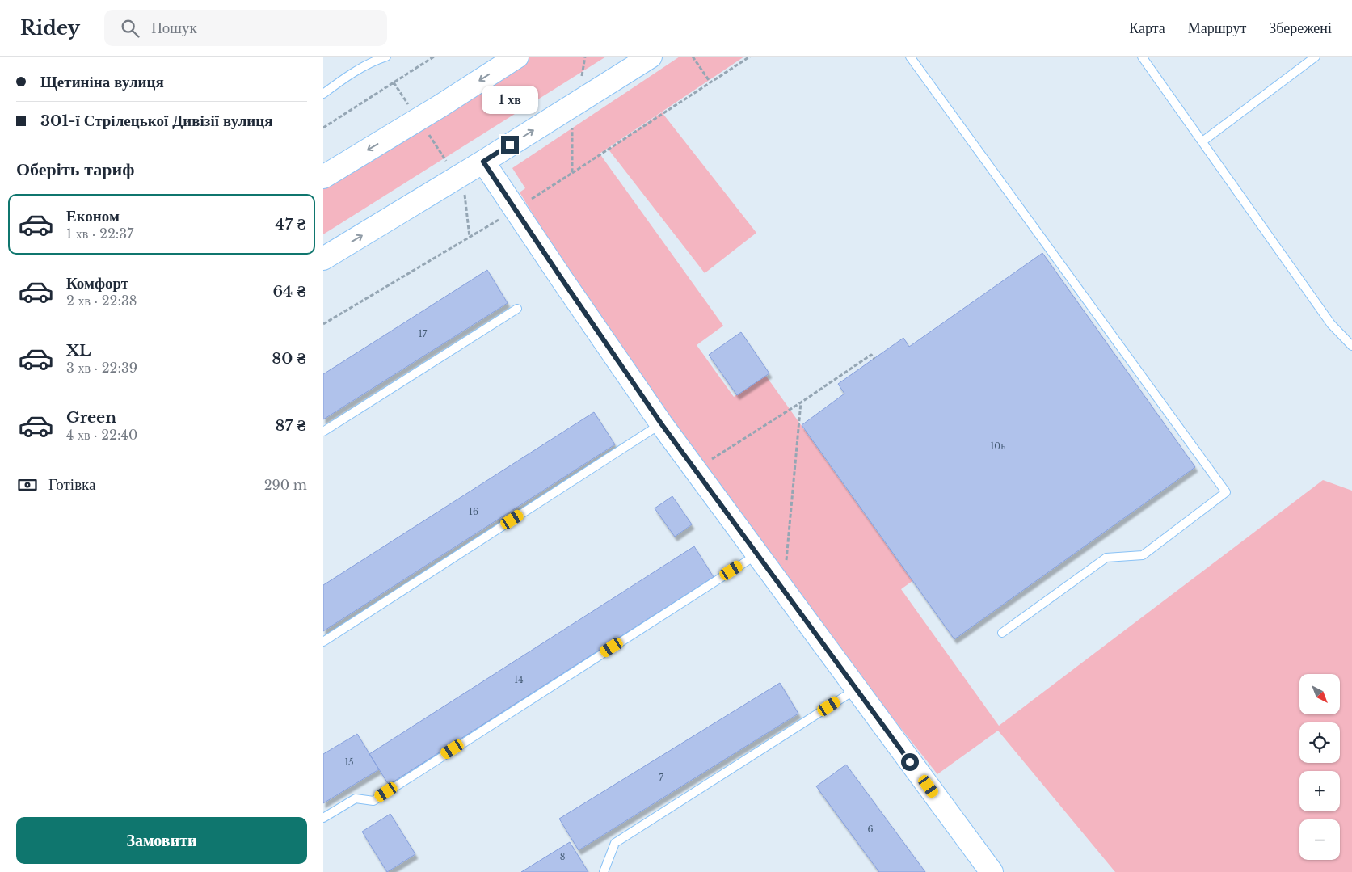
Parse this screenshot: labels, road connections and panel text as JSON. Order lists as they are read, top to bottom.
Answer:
{
  "house_numbers": [
    "17",
    "10Б",
    "16",
    "14",
    "15",
    "7",
    "6",
    "8"
  ],
  "north": "bottom right",
  "page": {
    "header": "Ridey",
    "search": "Пошук",
    "nav": ["Карта", "Маршрут", "Збережені"],
    "banner": ["Щетиніна вулиця", "301-ї Стрілецької Дивізії вулиця"],
    "bubble": "1 хв",
    "heading": "Оберіть тариф",
    "list": [
      {
        "name": "Економ",
        "note": "1 хв · 22:37",
        "value": "47 ₴"
      },
      {
        "name": "Комфорт",
        "note": "2 хв · 22:38",
        "value": "64 ₴"
      },
      {
        "name": "XL",
        "note": "3 хв · 22:39",
        "value": "80 ₴"
      },
      {
        "name": "Green",
        "note": "4 хв · 22:40",
        "value": "87 ₴"
      }
    ],
    "pay": ["Готівка", "290 m"],
    "map_buttons": ["+", "−"],
    "buttons": "Замовити"
  }
}
